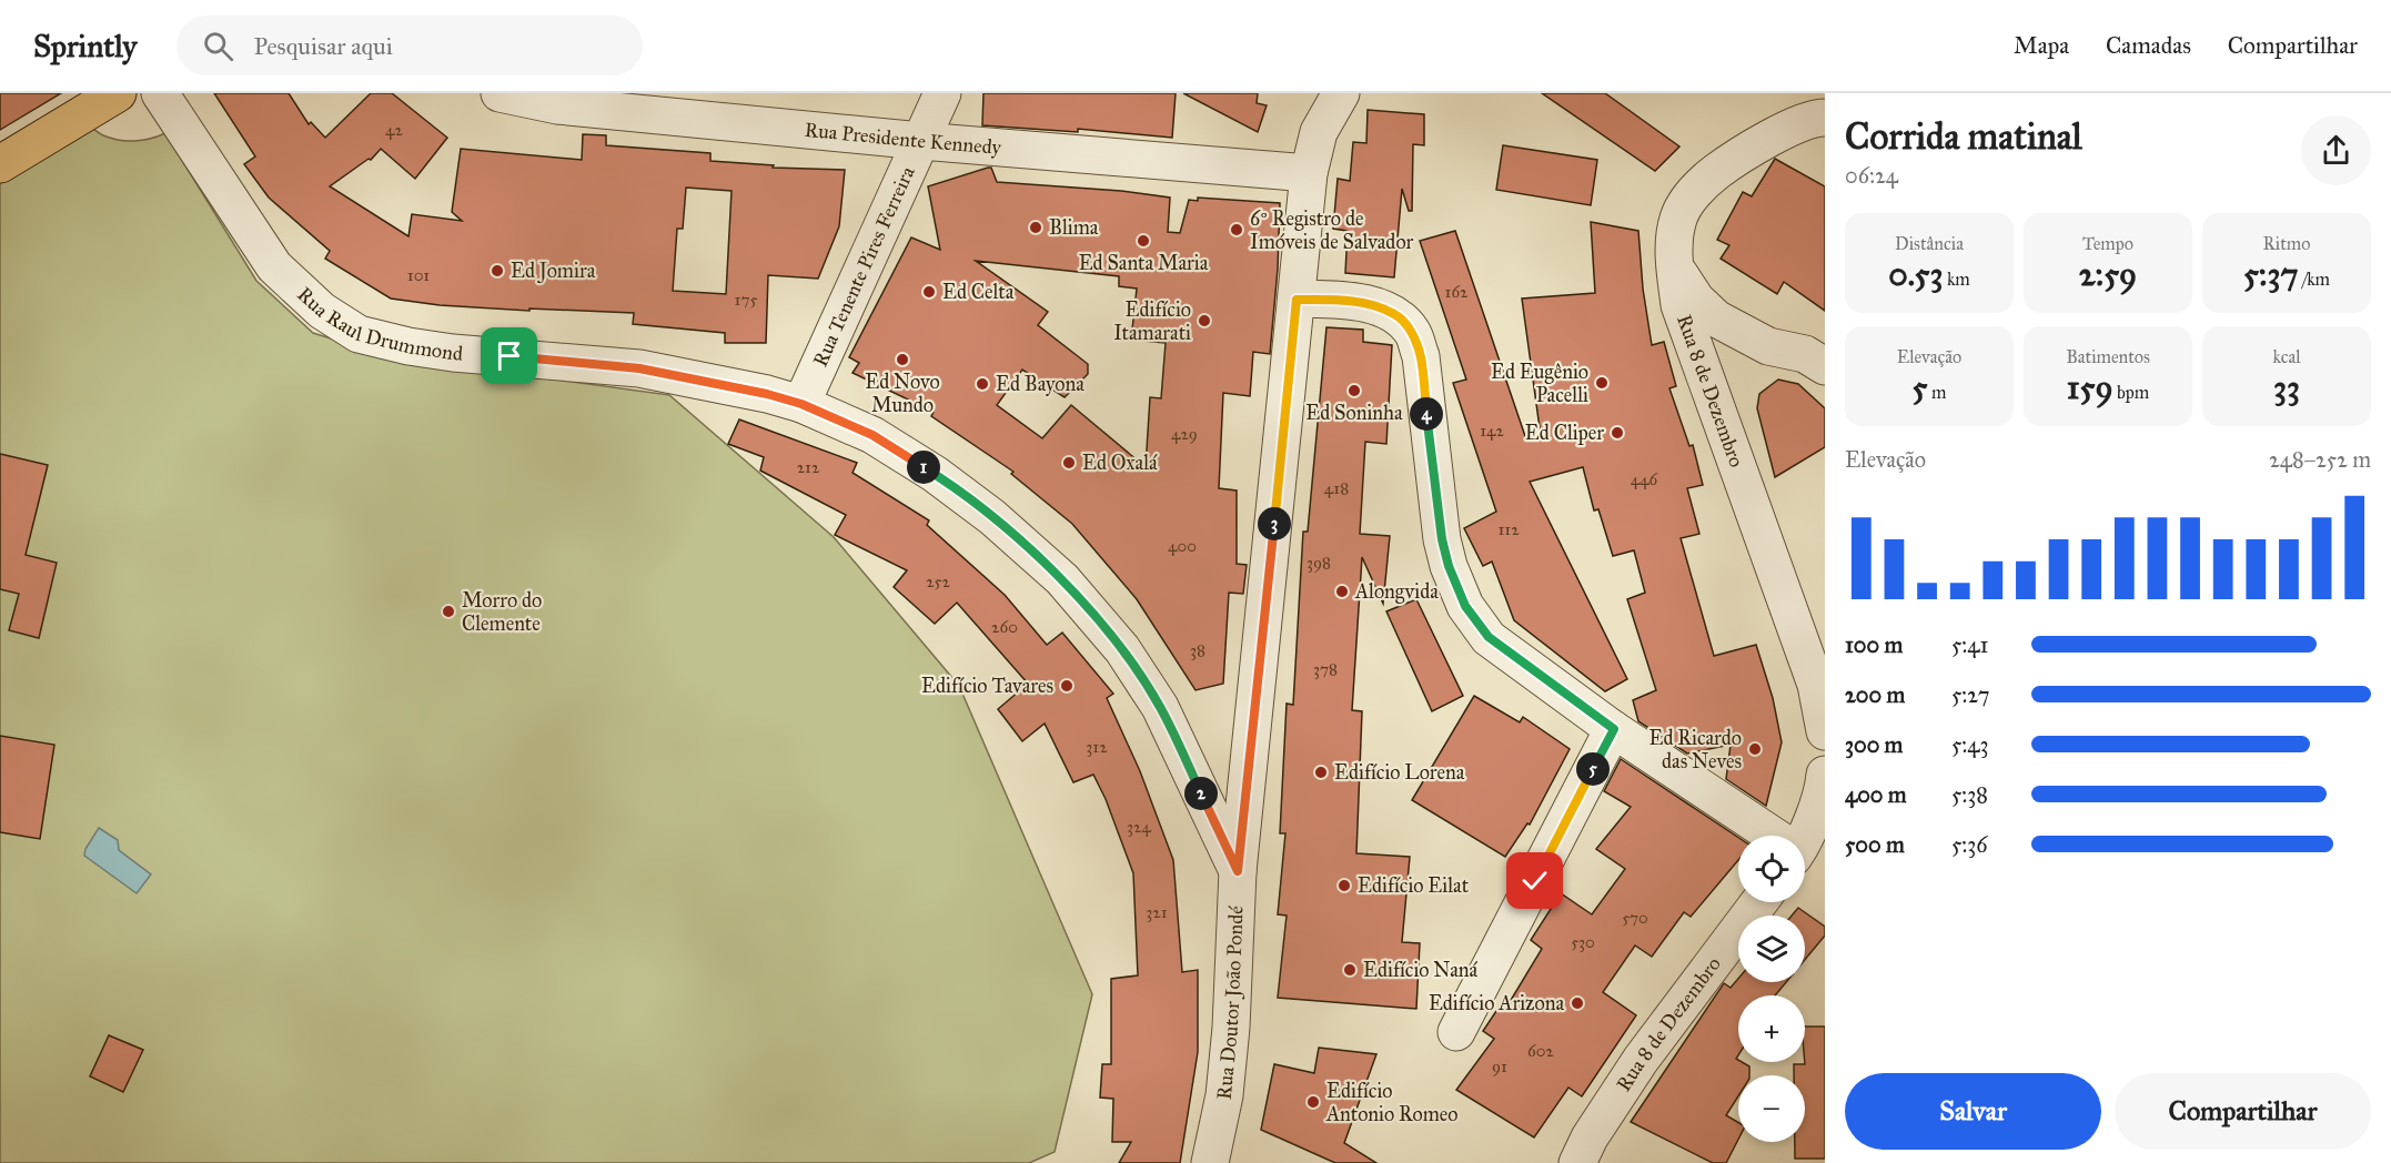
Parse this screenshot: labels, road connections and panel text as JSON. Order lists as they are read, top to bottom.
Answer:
{
  "streets": {
    "street": [
      "Rua Presidente Kennedy",
      "Rua Tenente Pires Ferreira",
      "Rua Raul Drummond",
      "Rua 8 de Dezembro",
      "Rua Doutor João Pondé"
    ]
  },
  "crossings": [
    ["Rua Presidente Kennedy", "Rua Tenente Pires Ferreira"],
    ["Rua Presidente Kennedy", "Rua Doutor João Pondé"],
    ["Rua Tenente Pires Ferreira", "Rua Raul Drummond"],
    ["Rua Raul Drummond", "Rua Doutor João Pondé"]
  ],
  "places": [
    "Blima",
    "6º Registro de Imóveis de Salvador",
    "Ed Santa Maria",
    "Ed Jomira",
    "Ed Celta",
    "Edifício Itamarati",
    "Ed Novo Mundo",
    "Ed Eugênio Pacelli",
    "Ed Bayona",
    "Ed Soninha",
    "Ed Cliper",
    "Ed Oxalá",
    "Alongvida",
    "Morro do Clemente",
    "Edifício Tavares",
    "Ed Ricardo das Neves",
    "Edifício Lorena",
    "Edifício Eilat",
    "Edifício Naná",
    "Edifício Arizona",
    "Edifício Antonio Romeo"
  ],
  "house_numbers": [
    "42",
    "101",
    "162",
    "175",
    "142",
    "429",
    "212",
    "446",
    "418",
    "112",
    "400",
    "398",
    "252",
    "260",
    "38",
    "378",
    "312",
    "324",
    "321",
    "570",
    "530",
    "602",
    "91"
  ],
  "page": {
    "header": "Sprintly",
    "search": "Pesquisar aqui",
    "nav": ["Mapa", "Camadas", "Compartilhar"],
    "heading": ["Corrida matinal", "06:24"],
    "stats": [
      ["Distância", "0.53 km"],
      ["Tempo", "2:59"],
      ["Ritmo", "5:37 /km"],
      ["Elevação", "5 m"],
      ["Batimentos", "159 bpm"],
      ["kcal", "33"]
    ],
    "pins": [
      "4",
      "1",
      "3",
      "5",
      "2"
    ],
    "chart": ["Elevação", "248–252 m"],
    "list": [
      {
        "name": "100 m",
        "note": "5:41"
      },
      {
        "name": "200 m",
        "note": "5:27"
      },
      {
        "name": "300 m",
        "note": "5:43"
      },
      {
        "name": "400 m",
        "note": "5:38"
      },
      {
        "name": "500 m",
        "note": "5:36"
      }
    ],
    "map_buttons": ["+", "−"],
    "buttons": ["Salvar", "Compartilhar"]
  }
}
